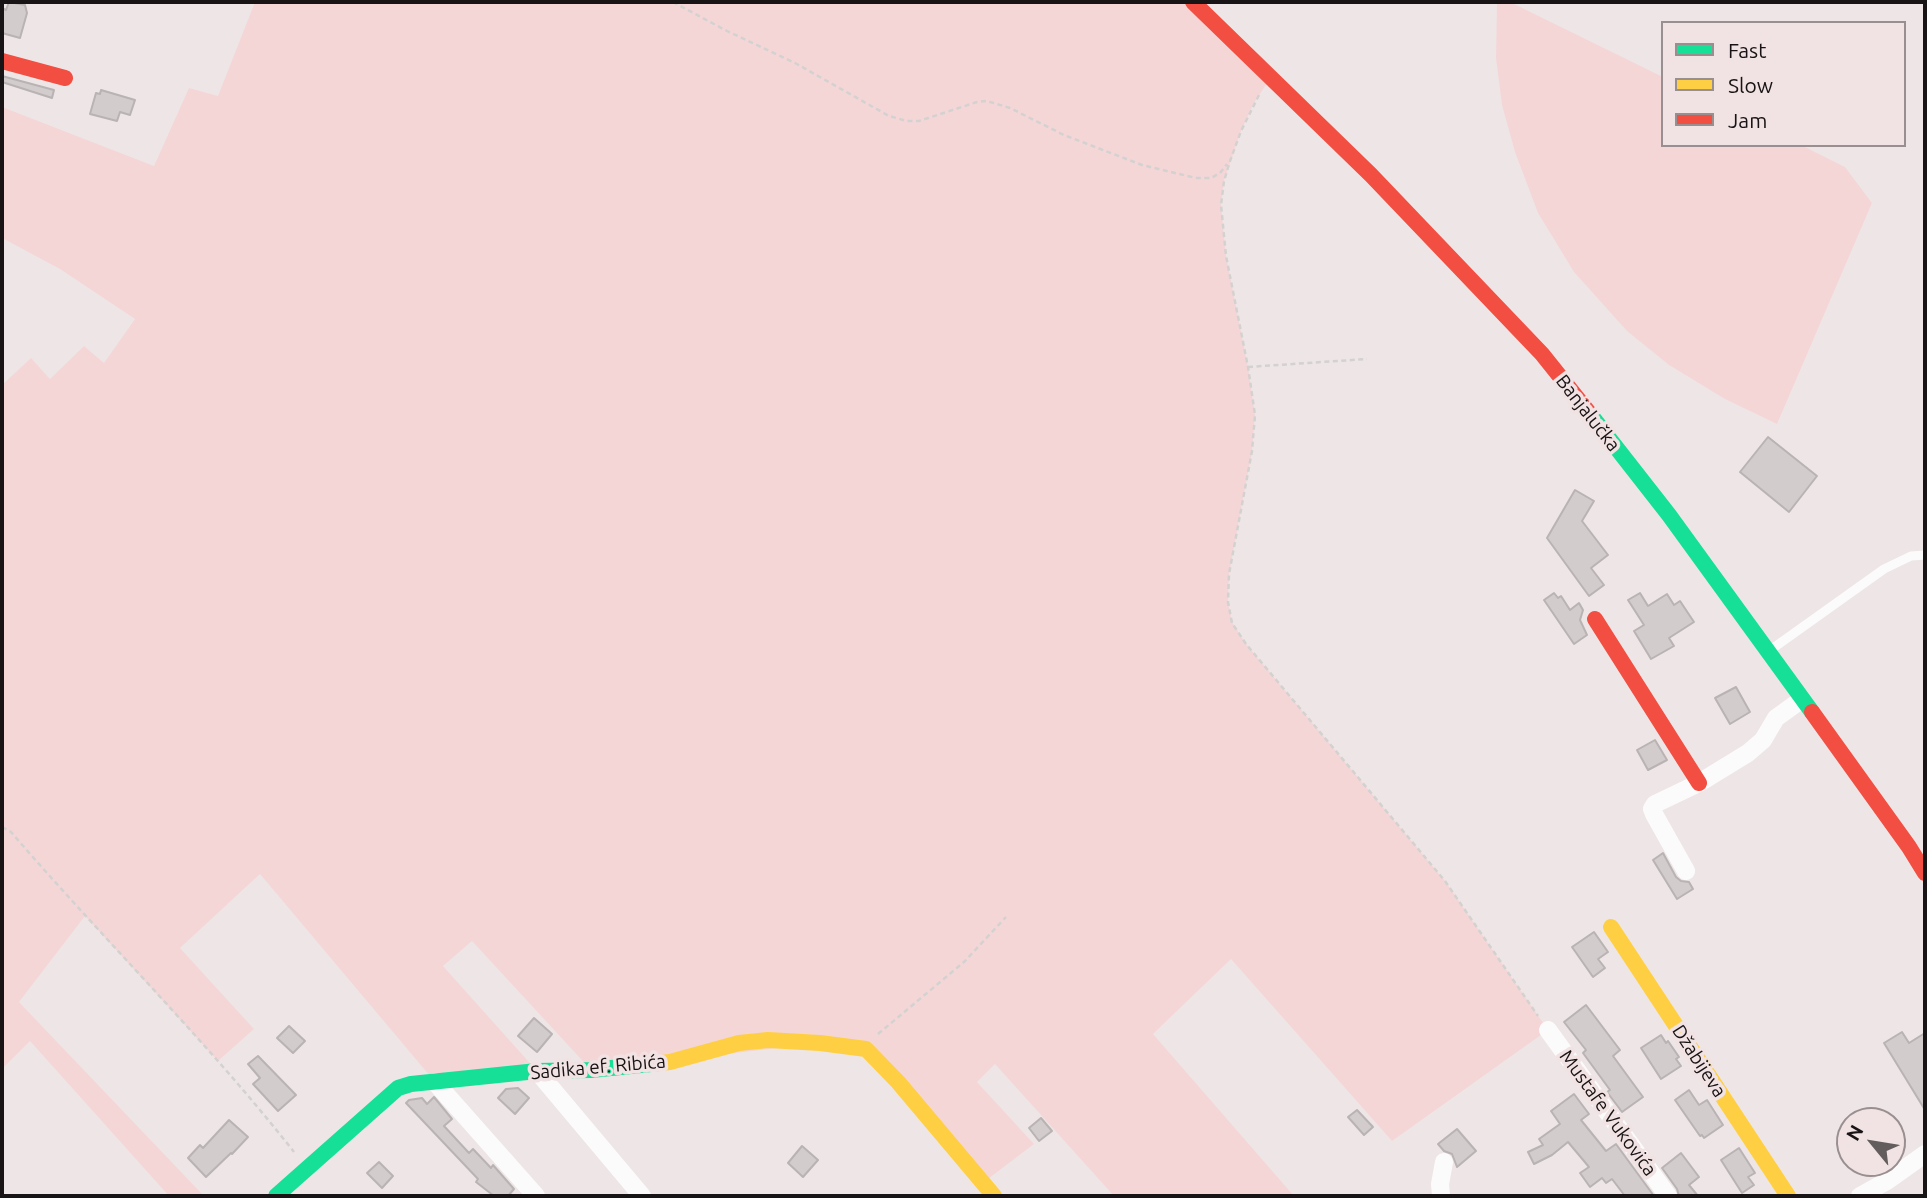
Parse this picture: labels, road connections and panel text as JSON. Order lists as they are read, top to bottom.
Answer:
{
  "streets": {
    "street": [
      "Banjalučka",
      "Džabijeva",
      "Sadika ef. Ribića",
      "Mustafe Vukovića"
    ]
  },
  "legend": ["Fast", "Slow", "Jam"],
  "north": "top left"
}
